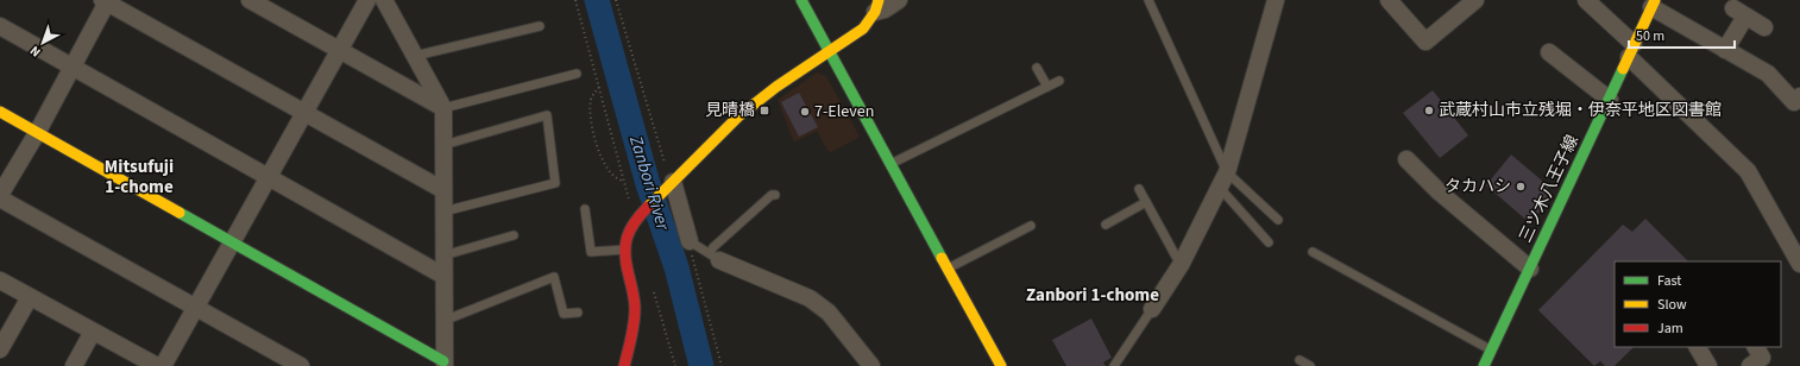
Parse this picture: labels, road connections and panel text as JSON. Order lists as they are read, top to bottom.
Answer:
{
  "streets": {
    "street": ["三ツ木八王子線"]
  },
  "districts": ["Mitsufuji 1-chome", "Zanbori 1-chome"],
  "water": ["Zanbori River"],
  "places": {
    "transit": ["見晴橋"],
    "other": ["武蔵村山市立残堀・伊奈平地区図書館", "7-Eleven", "タカハシ"]
  },
  "legend": ["Fast", "Slow", "Jam"],
  "scale_bar": "50 m",
  "north": "bottom left"
}
